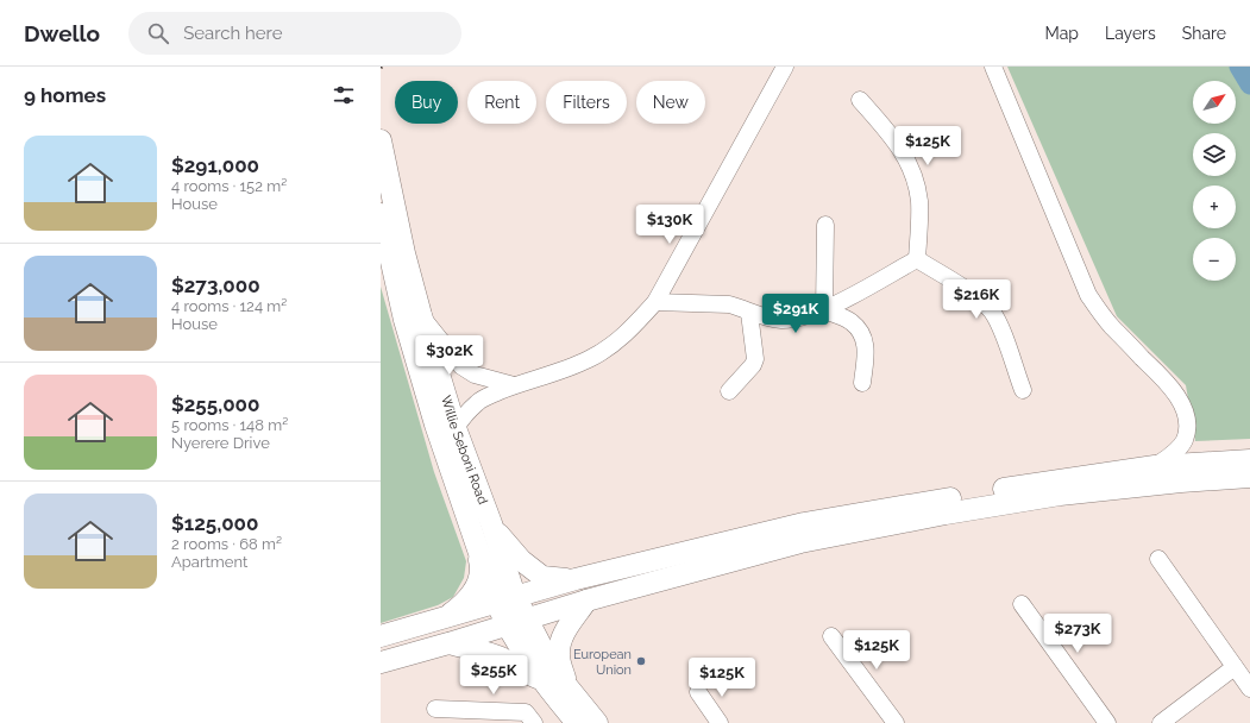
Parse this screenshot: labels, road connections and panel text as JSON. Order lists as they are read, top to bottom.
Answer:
{
  "streets": {
    "main road": ["Willie Seboni Road"]
  },
  "places": ["European Union"],
  "north": "top right",
  "page": {
    "header": "Dwello",
    "search": "Search here",
    "nav": ["Map", "Layers", "Share"],
    "heading": "9 homes",
    "map_buttons": ["+", "−"],
    "chip": [
      "Buy",
      "Rent",
      "Filters",
      "New"
    ],
    "list": [
      {
        "name": "$291,000",
        "note": "4 rooms · 152 m² · House"
      },
      {
        "name": "$273,000",
        "note": "4 rooms · 124 m² · House"
      },
      {
        "name": "$255,000",
        "note": "5 rooms · 148 m² · Nyerere Drive"
      },
      {
        "name": "$125,000",
        "note": "2 rooms · 68 m² · Apartment"
      }
    ],
    "price": [
      "$125K",
      "$130K",
      "$216K",
      "$291K",
      "$302K",
      "$273K",
      "$125K",
      "$255K",
      "$125K"
    ]
  }
}
